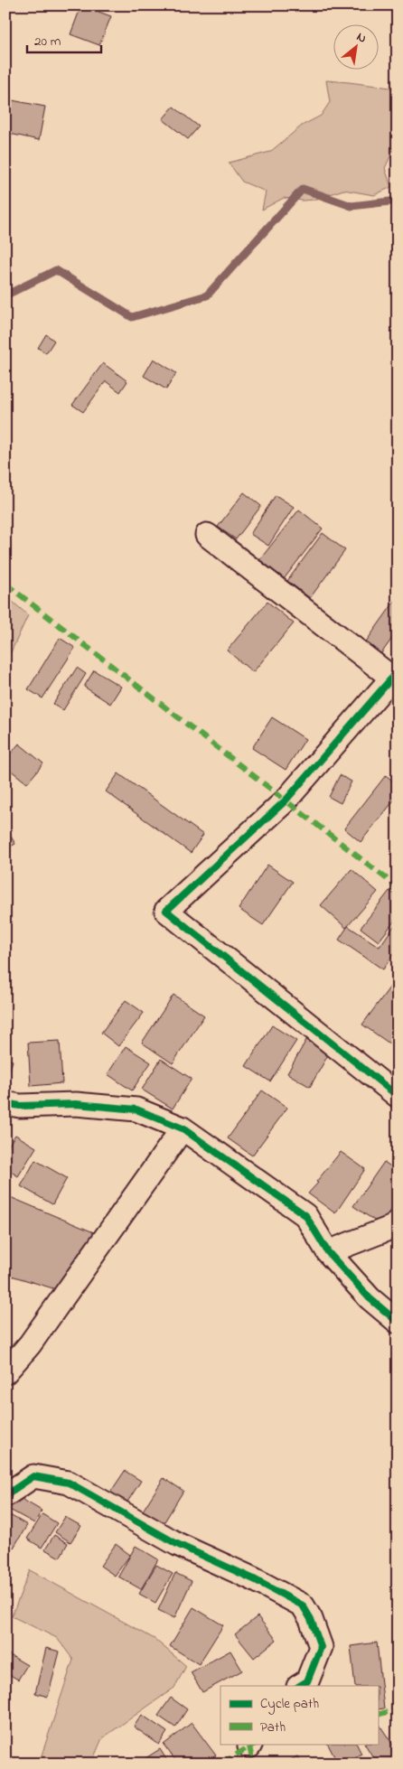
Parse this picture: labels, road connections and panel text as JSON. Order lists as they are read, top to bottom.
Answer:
{
  "legend": ["Cycle path", "Path"],
  "scale_bar": "20 m",
  "north": "top right"
}
